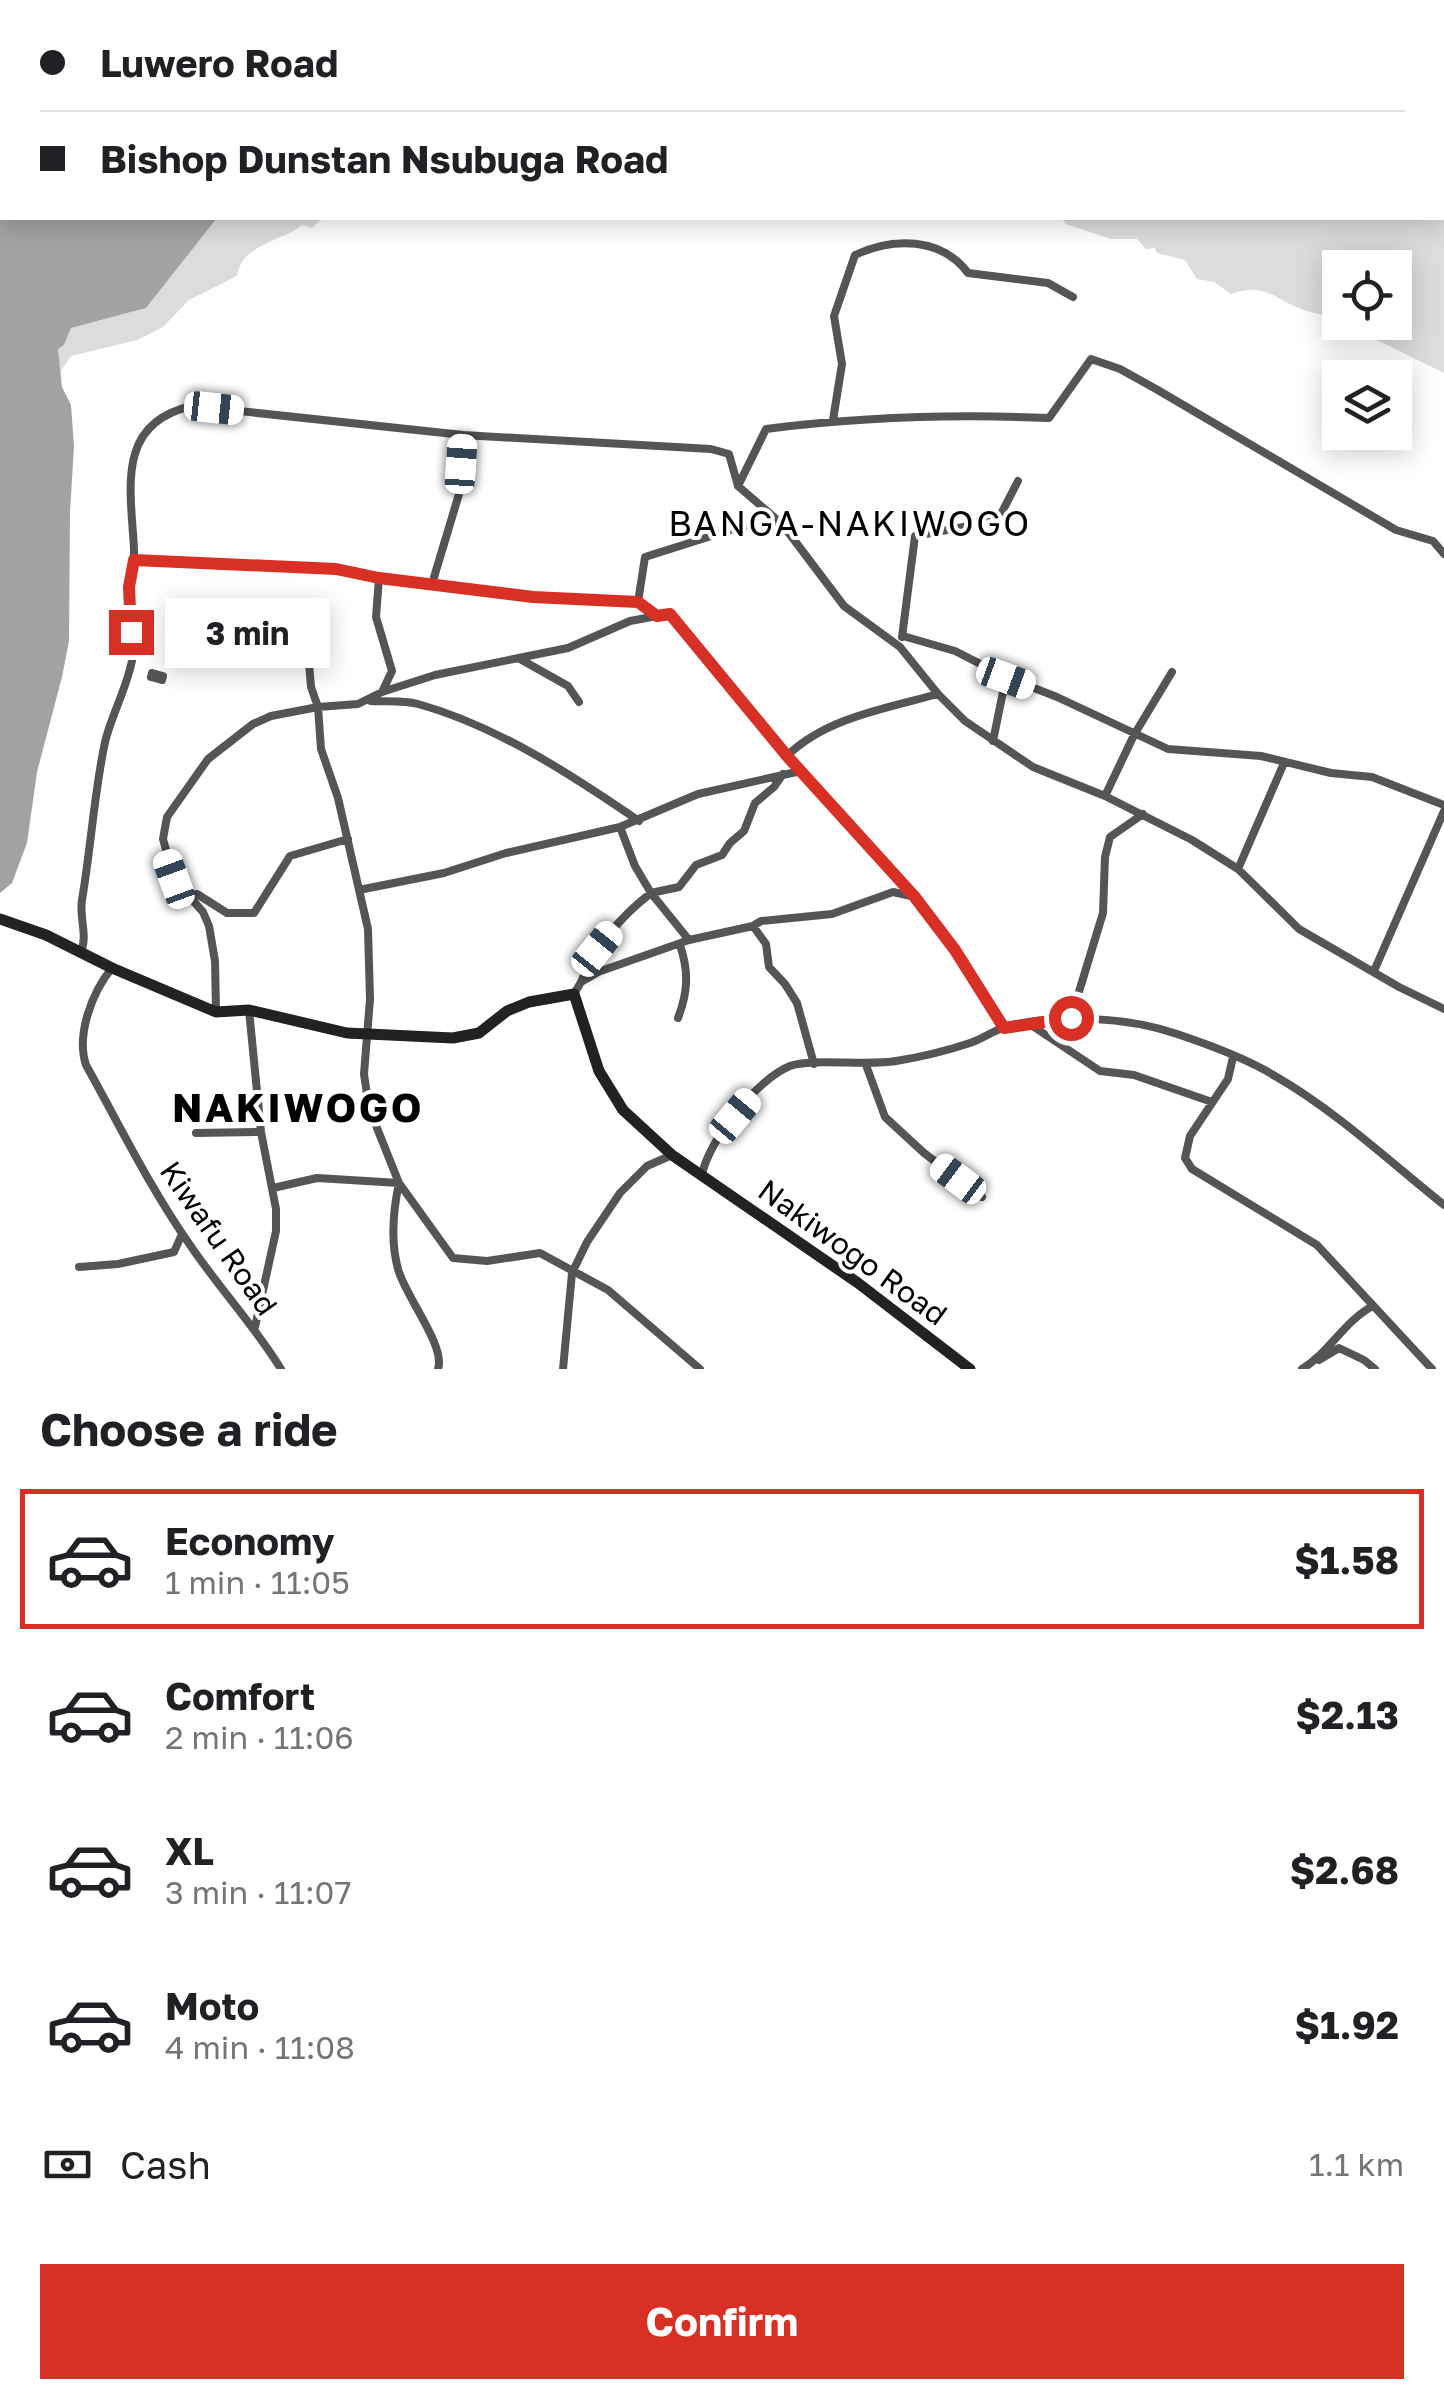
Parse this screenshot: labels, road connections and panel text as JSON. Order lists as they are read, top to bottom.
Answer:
{
  "streets": {
    "street": ["Kiwafu Road", "Nakiwogo Road"]
  },
  "districts": ["BANGA-NAKIWOGO", "NAKIWOGO"],
  "page": {
    "banner": ["Luwero Road", "Bishop Dunstan Nsubuga Road"],
    "bubble": "3 min",
    "heading": "Choose a ride",
    "list": [
      {
        "name": "Economy",
        "note": "1 min · 11:05",
        "value": "$1.58"
      },
      {
        "name": "Comfort",
        "note": "2 min · 11:06",
        "value": "$2.13"
      },
      {
        "name": "XL",
        "note": "3 min · 11:07",
        "value": "$2.68"
      },
      {
        "name": "Moto",
        "note": "4 min · 11:08",
        "value": "$1.92"
      }
    ],
    "pay": ["Cash", "1.1 km"],
    "buttons": "Confirm"
  }
}
